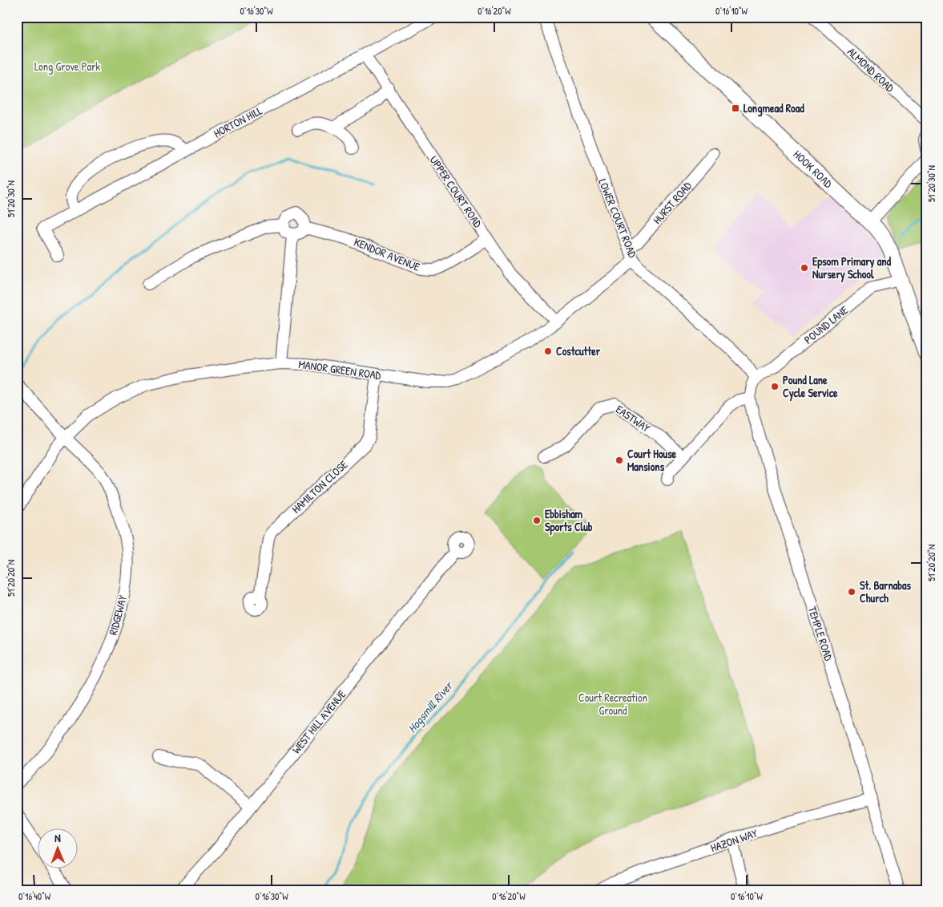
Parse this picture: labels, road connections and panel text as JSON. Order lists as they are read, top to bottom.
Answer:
{
  "streets": {
    "main road": ["HOOK ROAD"],
    "street": [
      "ALMOND ROAD",
      "HORTON HILL",
      "UPPER COURT ROAD",
      "HURST ROAD",
      "LOWER COURT ROAD",
      "KENDOR AVENUE",
      "POUND LANE",
      "MANOR GREEN ROAD",
      "EASTWAY",
      "HAMILTON CLOSE",
      "RIDGEWAY",
      "TEMPLE ROAD",
      "WEST HILL AVENUE",
      "HAZON WAY"
    ]
  },
  "crossings": [
    ["HORTON HILL", "UPPER COURT ROAD"],
    ["HOOK ROAD", "POUND LANE"],
    ["UPPER COURT ROAD", "KENDOR AVENUE"],
    ["UPPER COURT ROAD", "MANOR GREEN ROAD"],
    ["HURST ROAD", "LOWER COURT ROAD"],
    ["LOWER COURT ROAD", "POUND LANE"],
    ["LOWER COURT ROAD", "MANOR GREEN ROAD"],
    ["MANOR GREEN ROAD", "HAMILTON CLOSE"],
    ["MANOR GREEN ROAD", "RIDGEWAY"],
    ["TEMPLE ROAD", "HAZON WAY"]
  ],
  "water": ["Hogsmill River"],
  "parks": ["Long Grove Park", "Court Recreation Ground"],
  "places": {
    "transit": ["Longmead Road"],
    "other": [
      "Epsom Primary and Nursery School",
      "Costcutter",
      "Pound Lane Cycle Service",
      "Court House Mansions",
      "Ebbisham Sports Club",
      "St. Barnabas Church"
    ]
  },
  "north": "top",
  "coordinates": [
    "0°16'30\"W",
    "0°16'20\"W",
    "0°16'10\"W",
    "51°20'30\"N",
    "51°20'20\"N",
    "0°16'40\"W"
  ]
}
